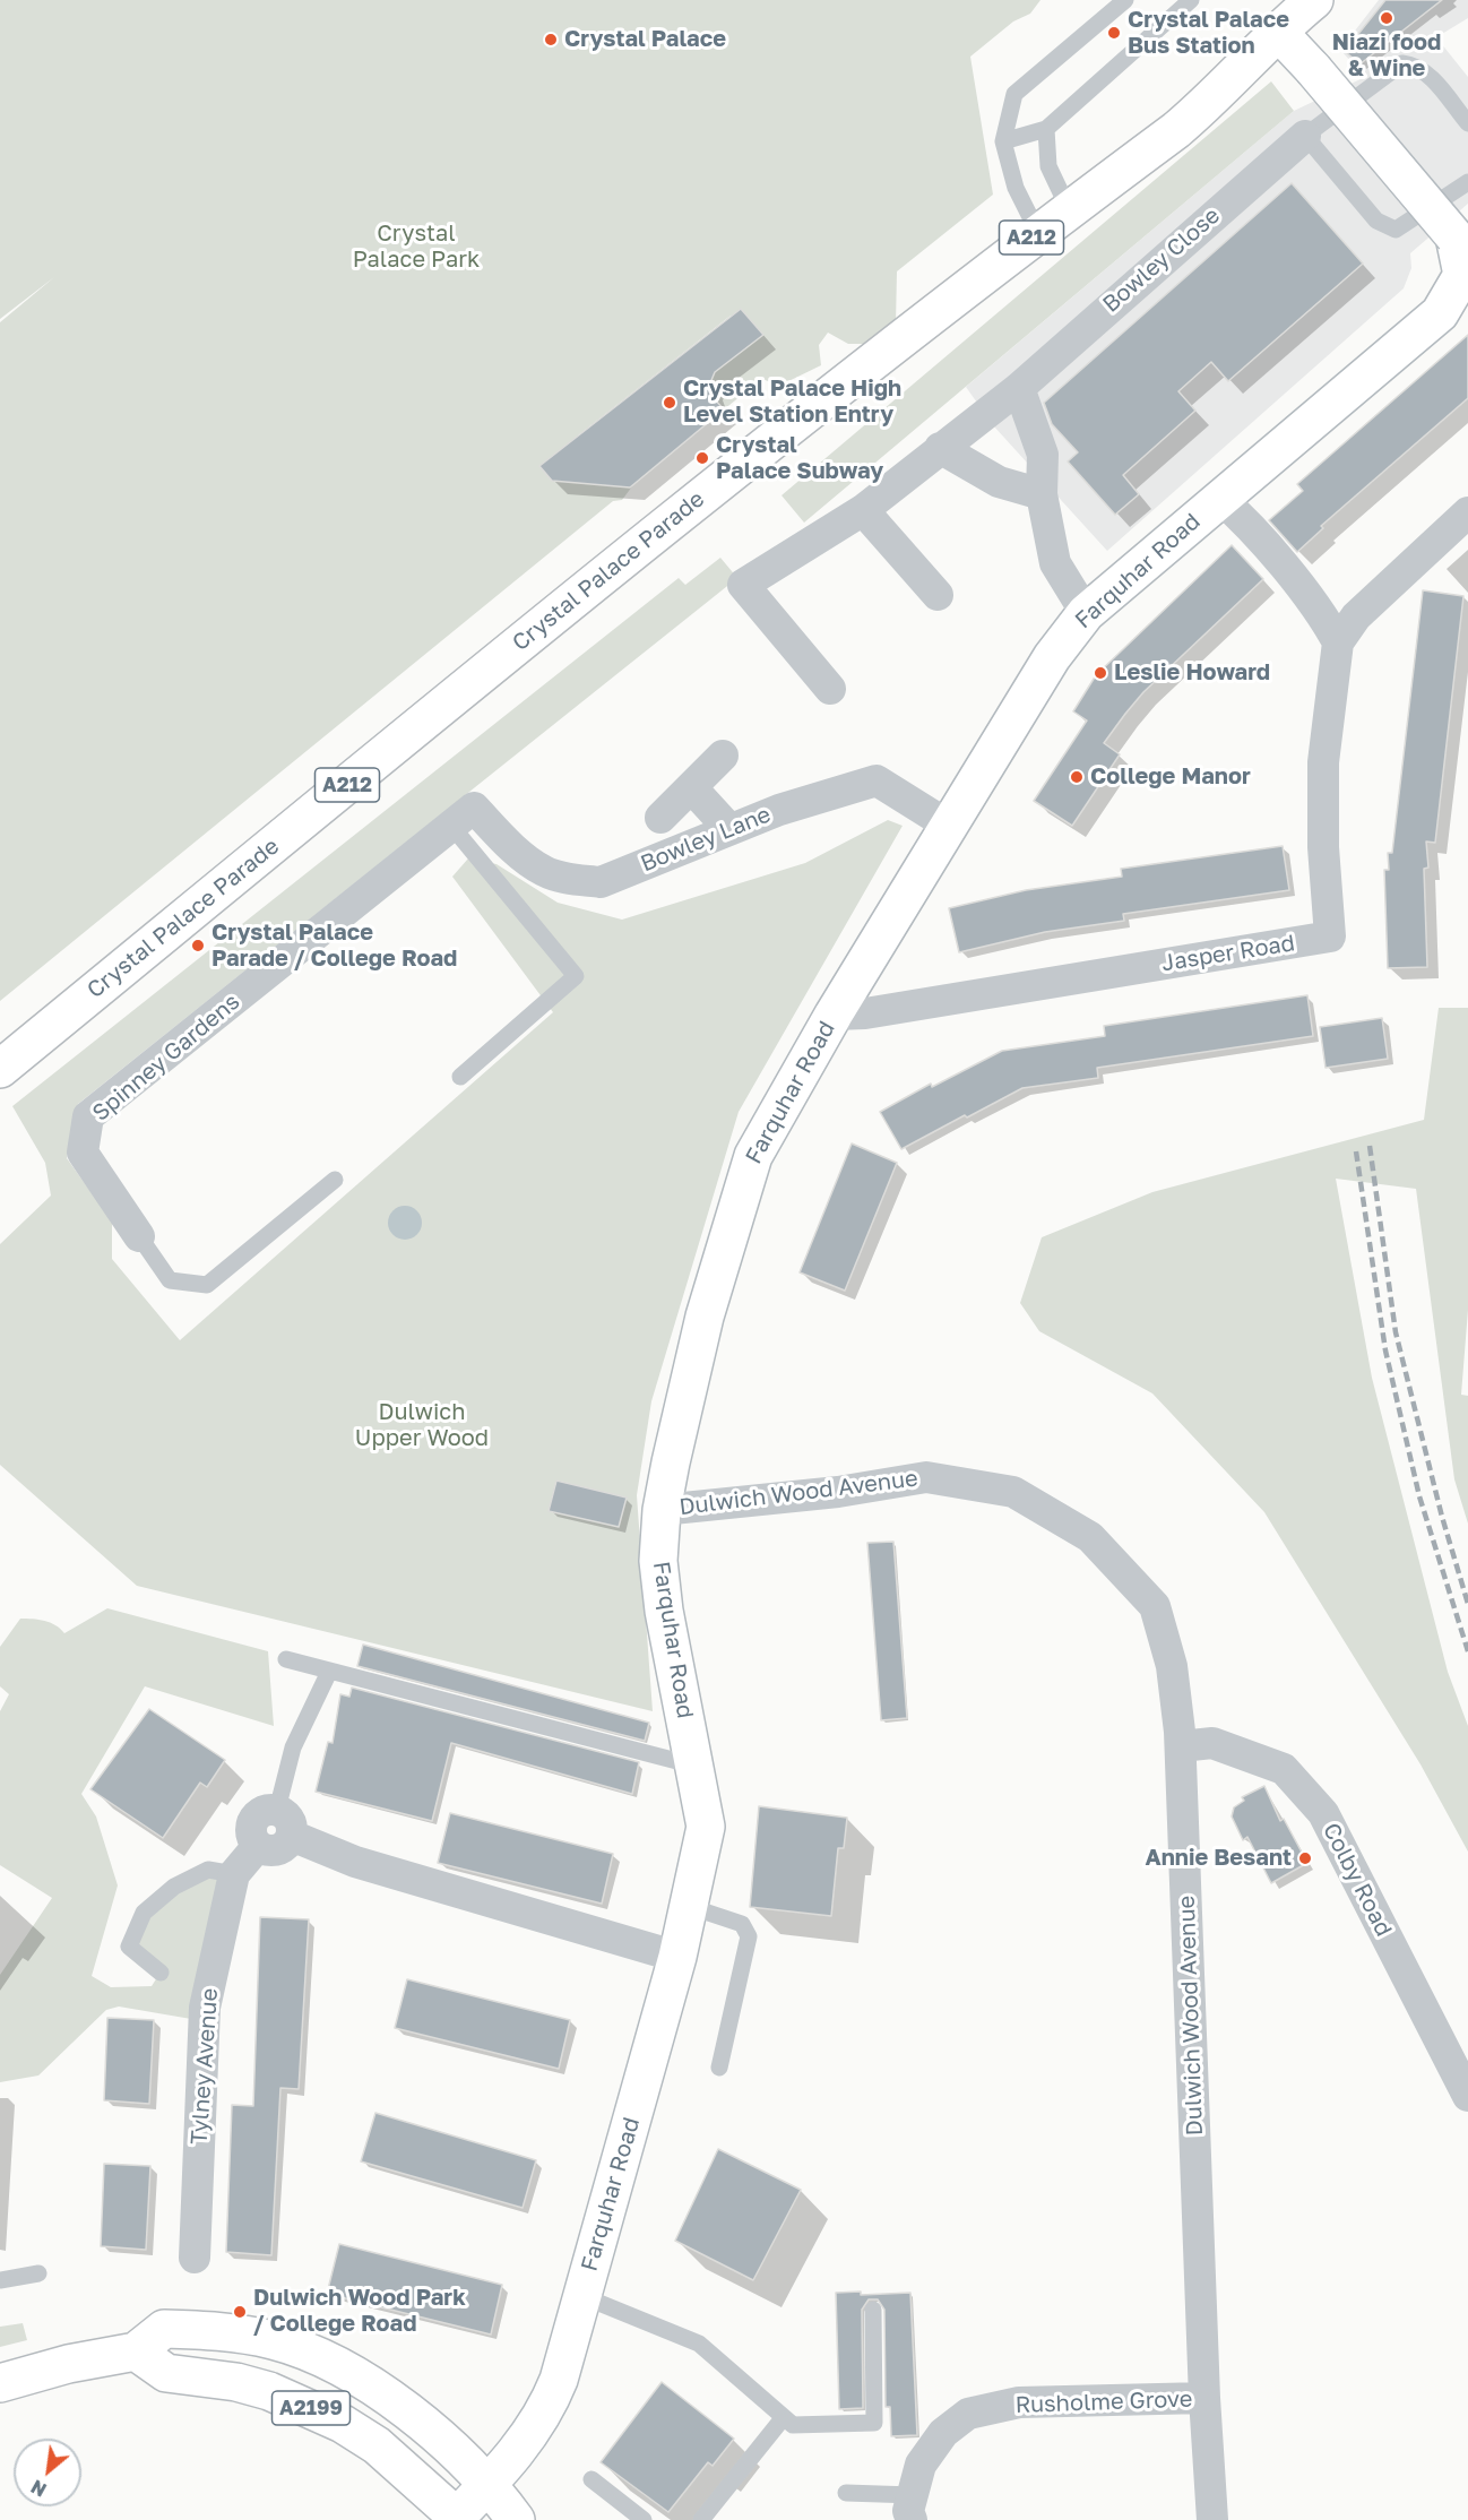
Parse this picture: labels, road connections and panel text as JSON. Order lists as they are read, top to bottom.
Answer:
{
  "streets": {
    "street": [
      "A212",
      "Bowley Close",
      "Crystal Palace Parade",
      "Farquhar Road",
      "Bowley Lane",
      "Jasper Road",
      "Spinney Gardens",
      "Dulwich Wood Avenue",
      "Colby Road",
      "Tylney Avenue",
      "Rusholme Grove",
      "A2199"
    ]
  },
  "crossings": [
    ["Crystal Palace Parade", "Farquhar Road"],
    ["Farquhar Road", "Bowley Lane"],
    ["Farquhar Road", "Jasper Road"],
    ["Farquhar Road", "Dulwich Wood Avenue"],
    ["Farquhar Road", "A2199"],
    ["Bowley Lane", "Spinney Gardens"],
    ["Dulwich Wood Avenue", "Colby Road"],
    ["Dulwich Wood Avenue", "Rusholme Grove"]
  ],
  "parks": ["Crystal Palace Park", "Dulwich Upper Wood"],
  "places": [
    "Niazi food & Wine",
    "Crystal Palace Bus Station",
    "Crystal Palace",
    "Crystal Palace High Level Station Entry",
    "Crystal Palace Subway",
    "Leslie Howard",
    "College Manor",
    "Crystal Palace Parade / College Road",
    "Annie Besant",
    "Dulwich Wood Park / College Road"
  ],
  "north": "bottom left"
}
